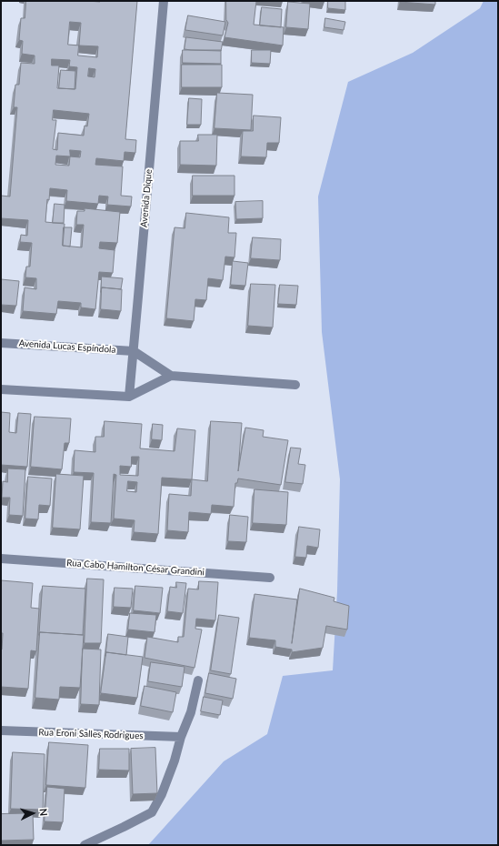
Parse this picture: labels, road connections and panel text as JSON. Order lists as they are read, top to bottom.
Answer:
{
  "streets": {
    "street": [
      "Avenida Dique",
      "Avenida Lucas Espíndola",
      "Rua Cabo Hamilton César Grandini",
      "Rua Eroni Salles Rodrigues"
    ]
  },
  "crossings": [
    ["Avenida Dique", "Avenida Lucas Espíndola"]
  ],
  "north": "right"
}
